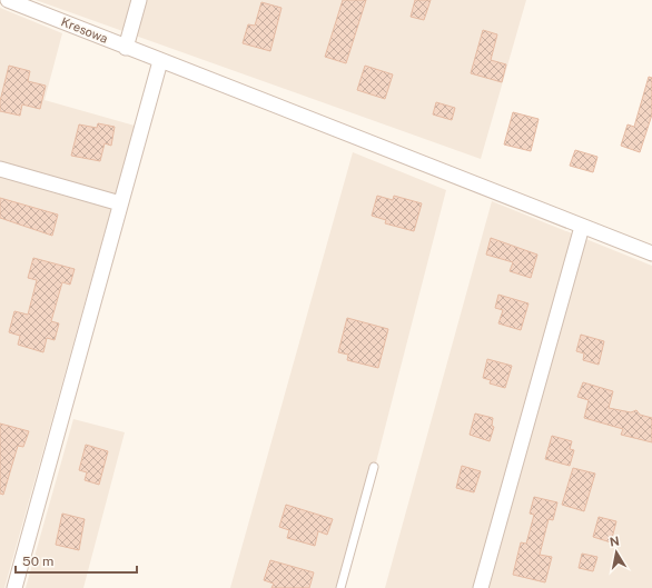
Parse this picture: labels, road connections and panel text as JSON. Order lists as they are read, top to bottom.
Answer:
{
  "streets": {
    "street": ["Kresowa"]
  },
  "scale_bar": "50 m",
  "north": "top"
}
